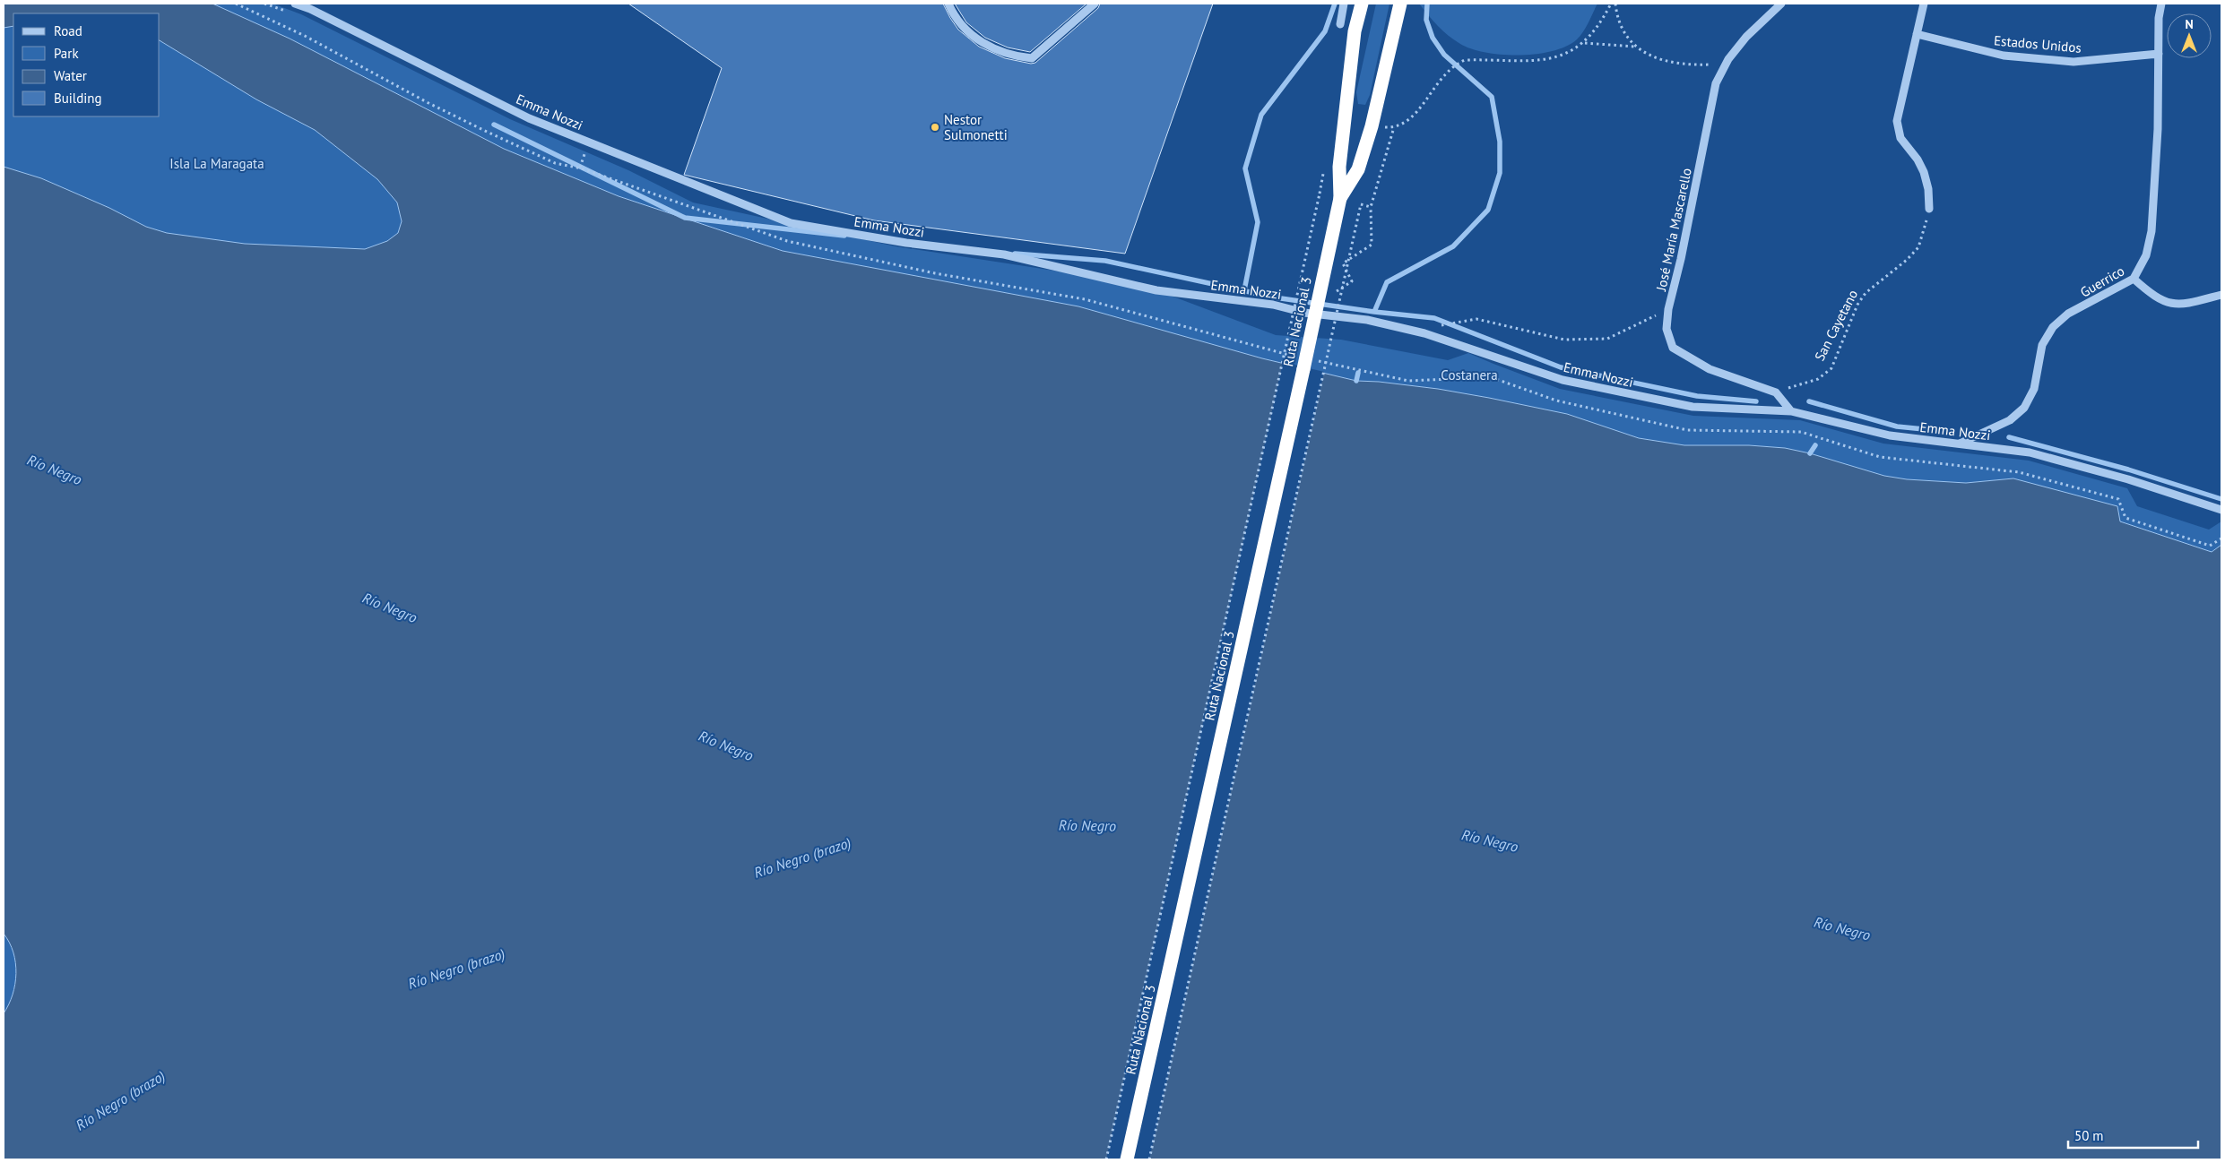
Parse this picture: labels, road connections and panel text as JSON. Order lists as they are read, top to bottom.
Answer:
{
  "streets": {
    "highway": ["Ruta Nacional 3"],
    "street": [
      "Estados Unidos",
      "Emma Nozzi",
      "José María Mascarello",
      "Guerrico"
    ],
    "path": ["San Cayetano"]
  },
  "crossings": [
    ["Estados Unidos", "Guerrico"],
    ["Emma Nozzi", "Guerrico"],
    ["José María Mascarello", "San Cayetano"]
  ],
  "water": ["Río Negro", "Río Negro (brazo)"],
  "parks": ["Isla La Maragata", "Costanera"],
  "places": ["Nestor Sulmonetti"],
  "legend": [
    "Road",
    "Park",
    "Water",
    "Building"
  ],
  "scale_bar": "50 m",
  "north": "top"
}
